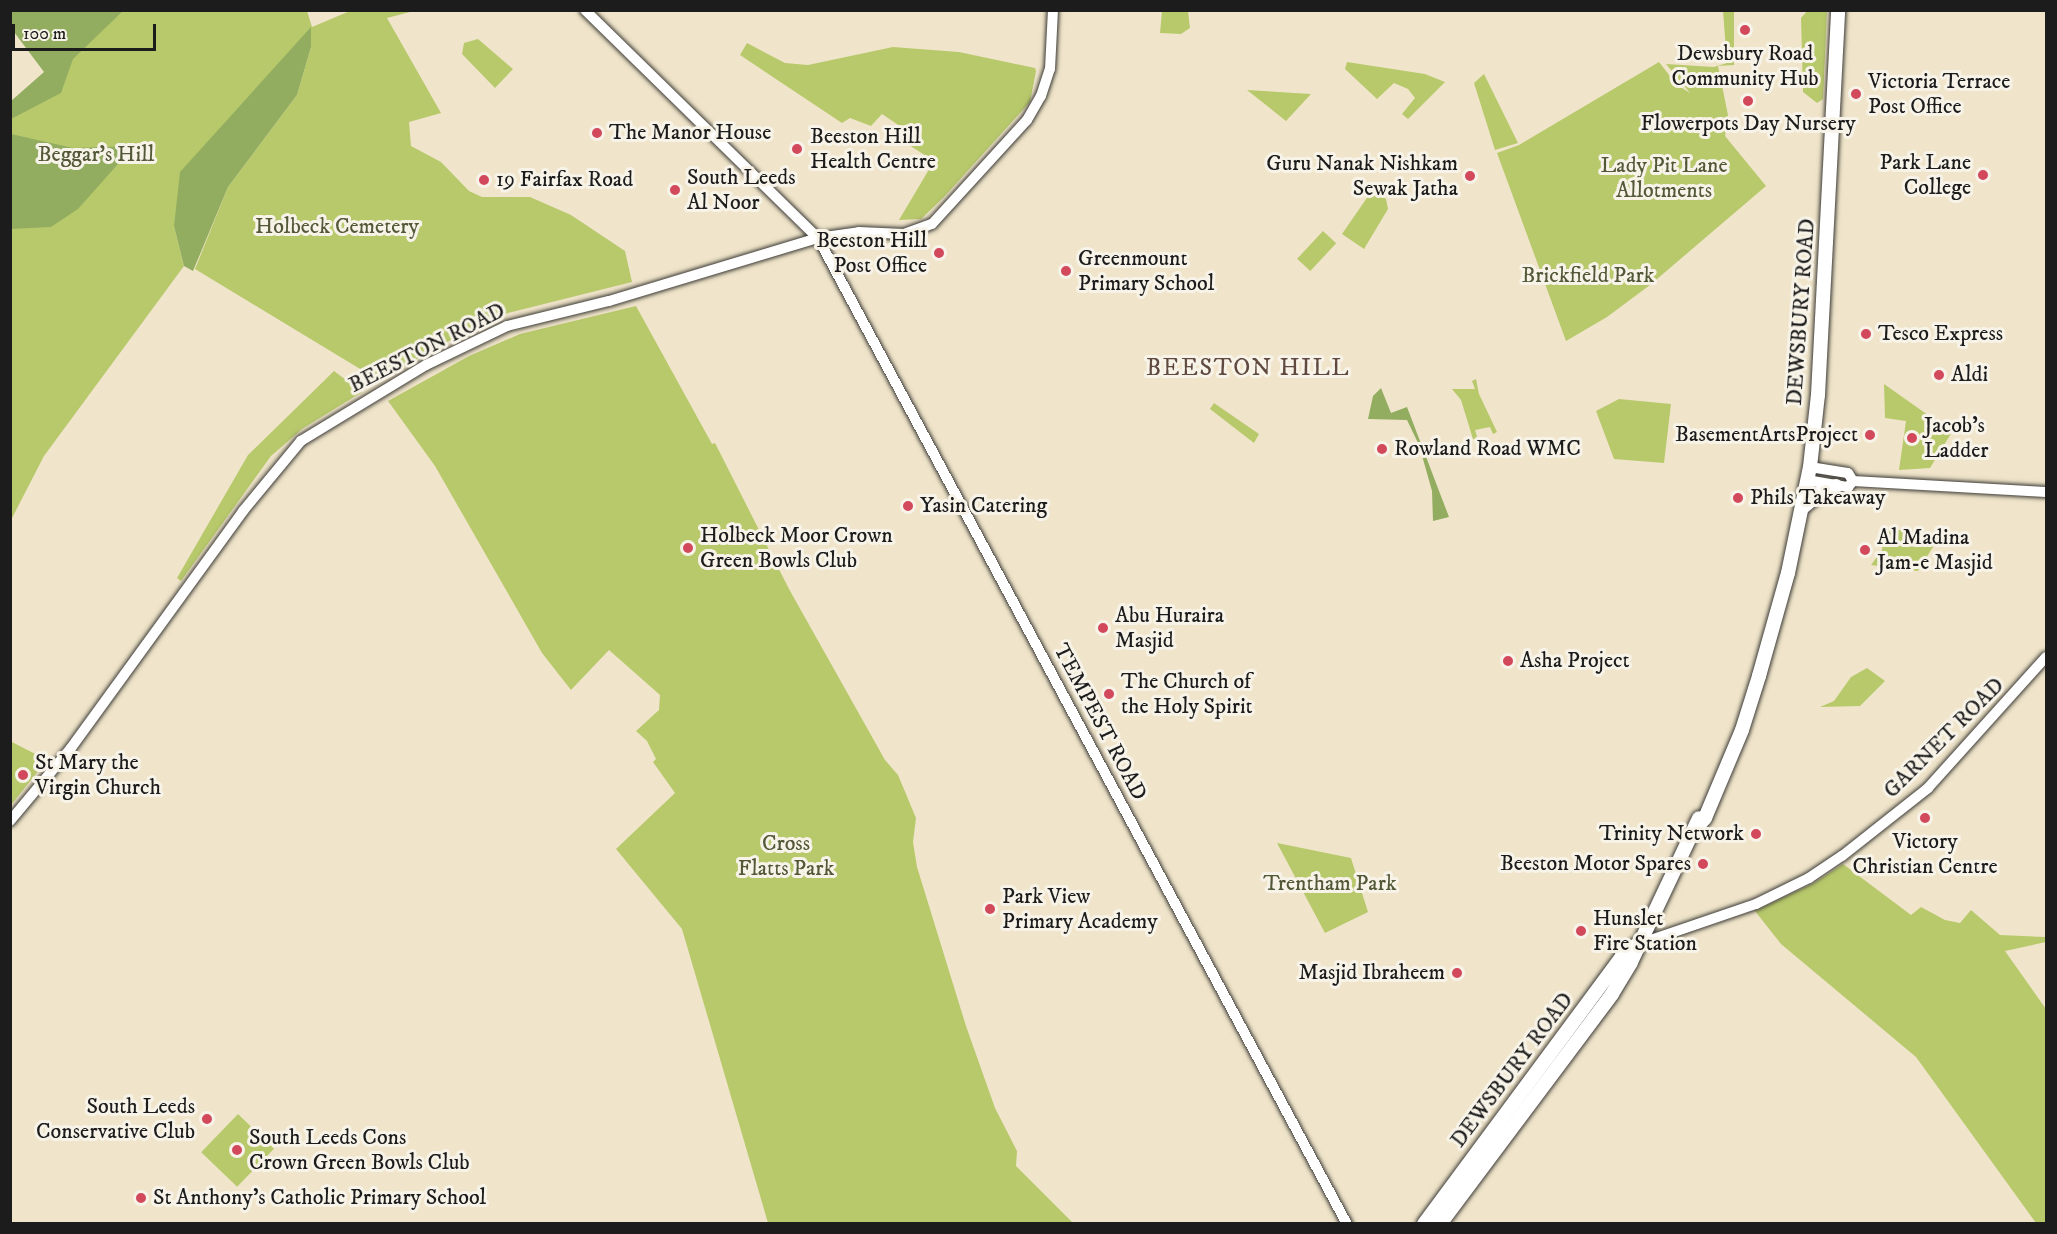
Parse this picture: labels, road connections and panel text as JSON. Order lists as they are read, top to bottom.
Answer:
{
  "streets": {
    "main road": ["DEWSBURY ROAD"],
    "street": ["BEESTON ROAD", "TEMPEST ROAD", "GARNET ROAD"]
  },
  "crossings": [
    ["DEWSBURY ROAD", "GARNET ROAD"],
    ["BEESTON ROAD", "TEMPEST ROAD"]
  ],
  "districts": ["BEESTON HILL"],
  "parks": [
    "Beggar's Hill",
    "Lady Pit Lane Allotments",
    "Holbeck Cemetery",
    "Brickfield Park",
    "Cross Flatts Park",
    "Trentham Park"
  ],
  "places": [
    "Dewsbury Road Community Hub",
    "Victoria Terrace Post Office",
    "Flowerpots Day Nursery",
    "The Manor House",
    "Beeston Hill Health Centre",
    "Park Lane College",
    "Guru Nanak Nishkam Sewak Jatha",
    "19 Fairfax Road",
    "South Leeds Al Noor",
    "Beeston Hill Post Office",
    "Greenmount Primary School",
    "Tesco Express",
    "Aldi",
    "BasementArtsProject",
    "Jacob's Ladder",
    "Rowland Road WMC",
    "Phils Takeaway",
    "Yasin Catering",
    "Holbeck Moor Crown Green Bowls Club",
    "Al Madina Jam-e Masjid",
    "Abu Huraira Masjid",
    "Asha Project",
    "The Church of the Holy Spirit",
    "St Mary the Virgin Church",
    "Victory Christian Centre",
    "Trinity Network",
    "Beeston Motor Spares",
    "Park View Primary Academy",
    "Hunslet Fire Station",
    "Masjid Ibraheem",
    "South Leeds Conservative Club",
    "South Leeds Cons Crown Green Bowls Club",
    "St Anthony's Catholic Primary School"
  ],
  "scale_bar": "100 m"
}
